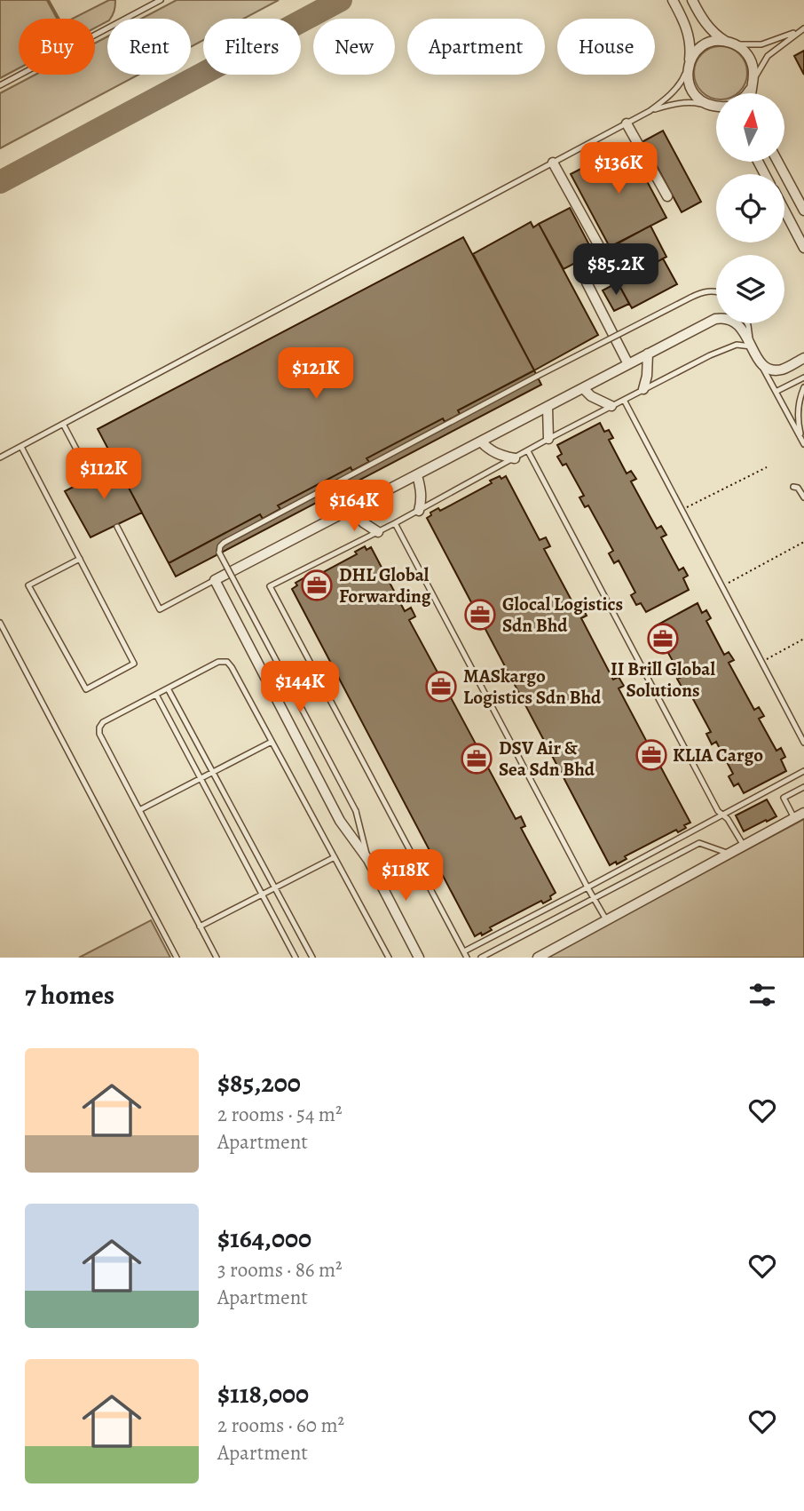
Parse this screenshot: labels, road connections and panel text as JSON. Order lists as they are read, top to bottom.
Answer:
{
  "places": {
    "office": [
      "DHL Global Forwarding",
      "Glocal Logistics Sdn Bhd",
      "II Brill Global Solutions",
      "MASkargo Logistics Sdn Bhd",
      "KLIA Cargo",
      "DSV Air & Sea Sdn Bhd"
    ]
  },
  "north": "top",
  "page": {
    "chip": [
      "Buy",
      "Rent",
      "Filters",
      "New",
      "Apartment",
      "House"
    ],
    "price": [
      "$136K",
      "$85.2K",
      "$121K",
      "$112K",
      "$164K",
      "$144K",
      "$118K"
    ],
    "heading": "7 homes",
    "list": [
      {
        "name": "$85,200",
        "note": "2 rooms · 54 m² · Apartment"
      },
      {
        "name": "$164,000",
        "note": "3 rooms · 86 m² · Apartment"
      },
      {
        "name": "$118,000",
        "note": "2 rooms · 60 m² · Apartment"
      }
    ]
  }
}
